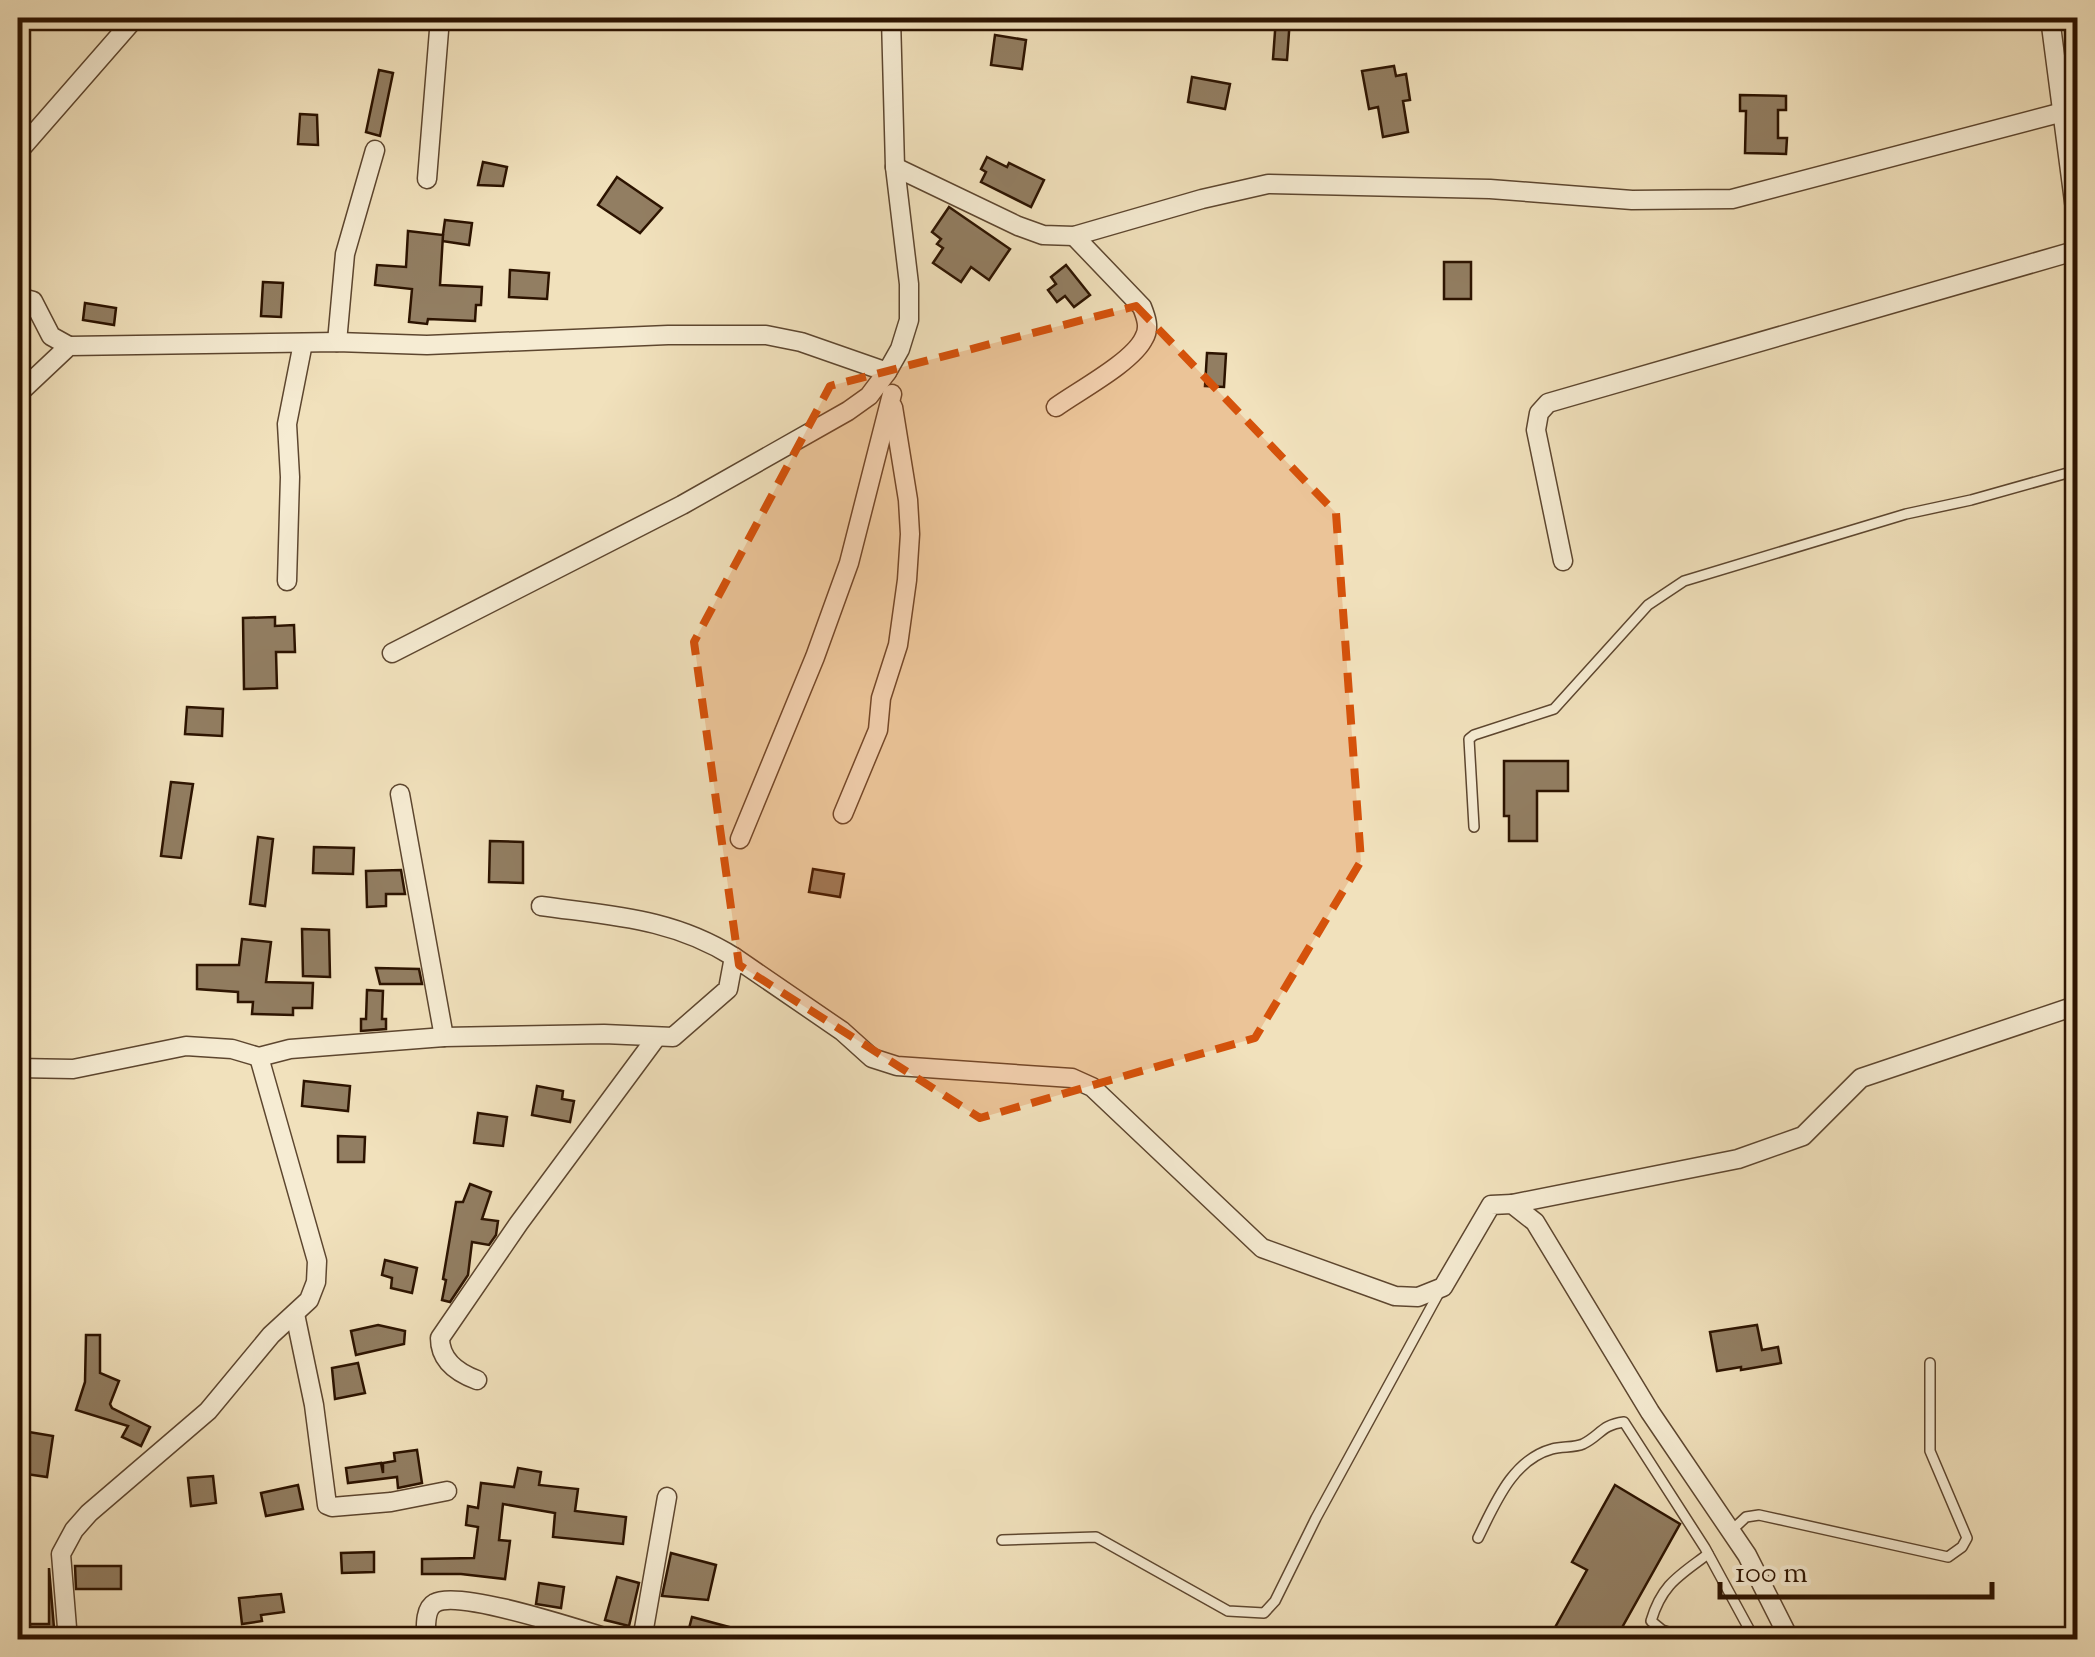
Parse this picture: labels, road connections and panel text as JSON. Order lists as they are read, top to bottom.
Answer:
{
  "scale_bar": "100 m"
}
